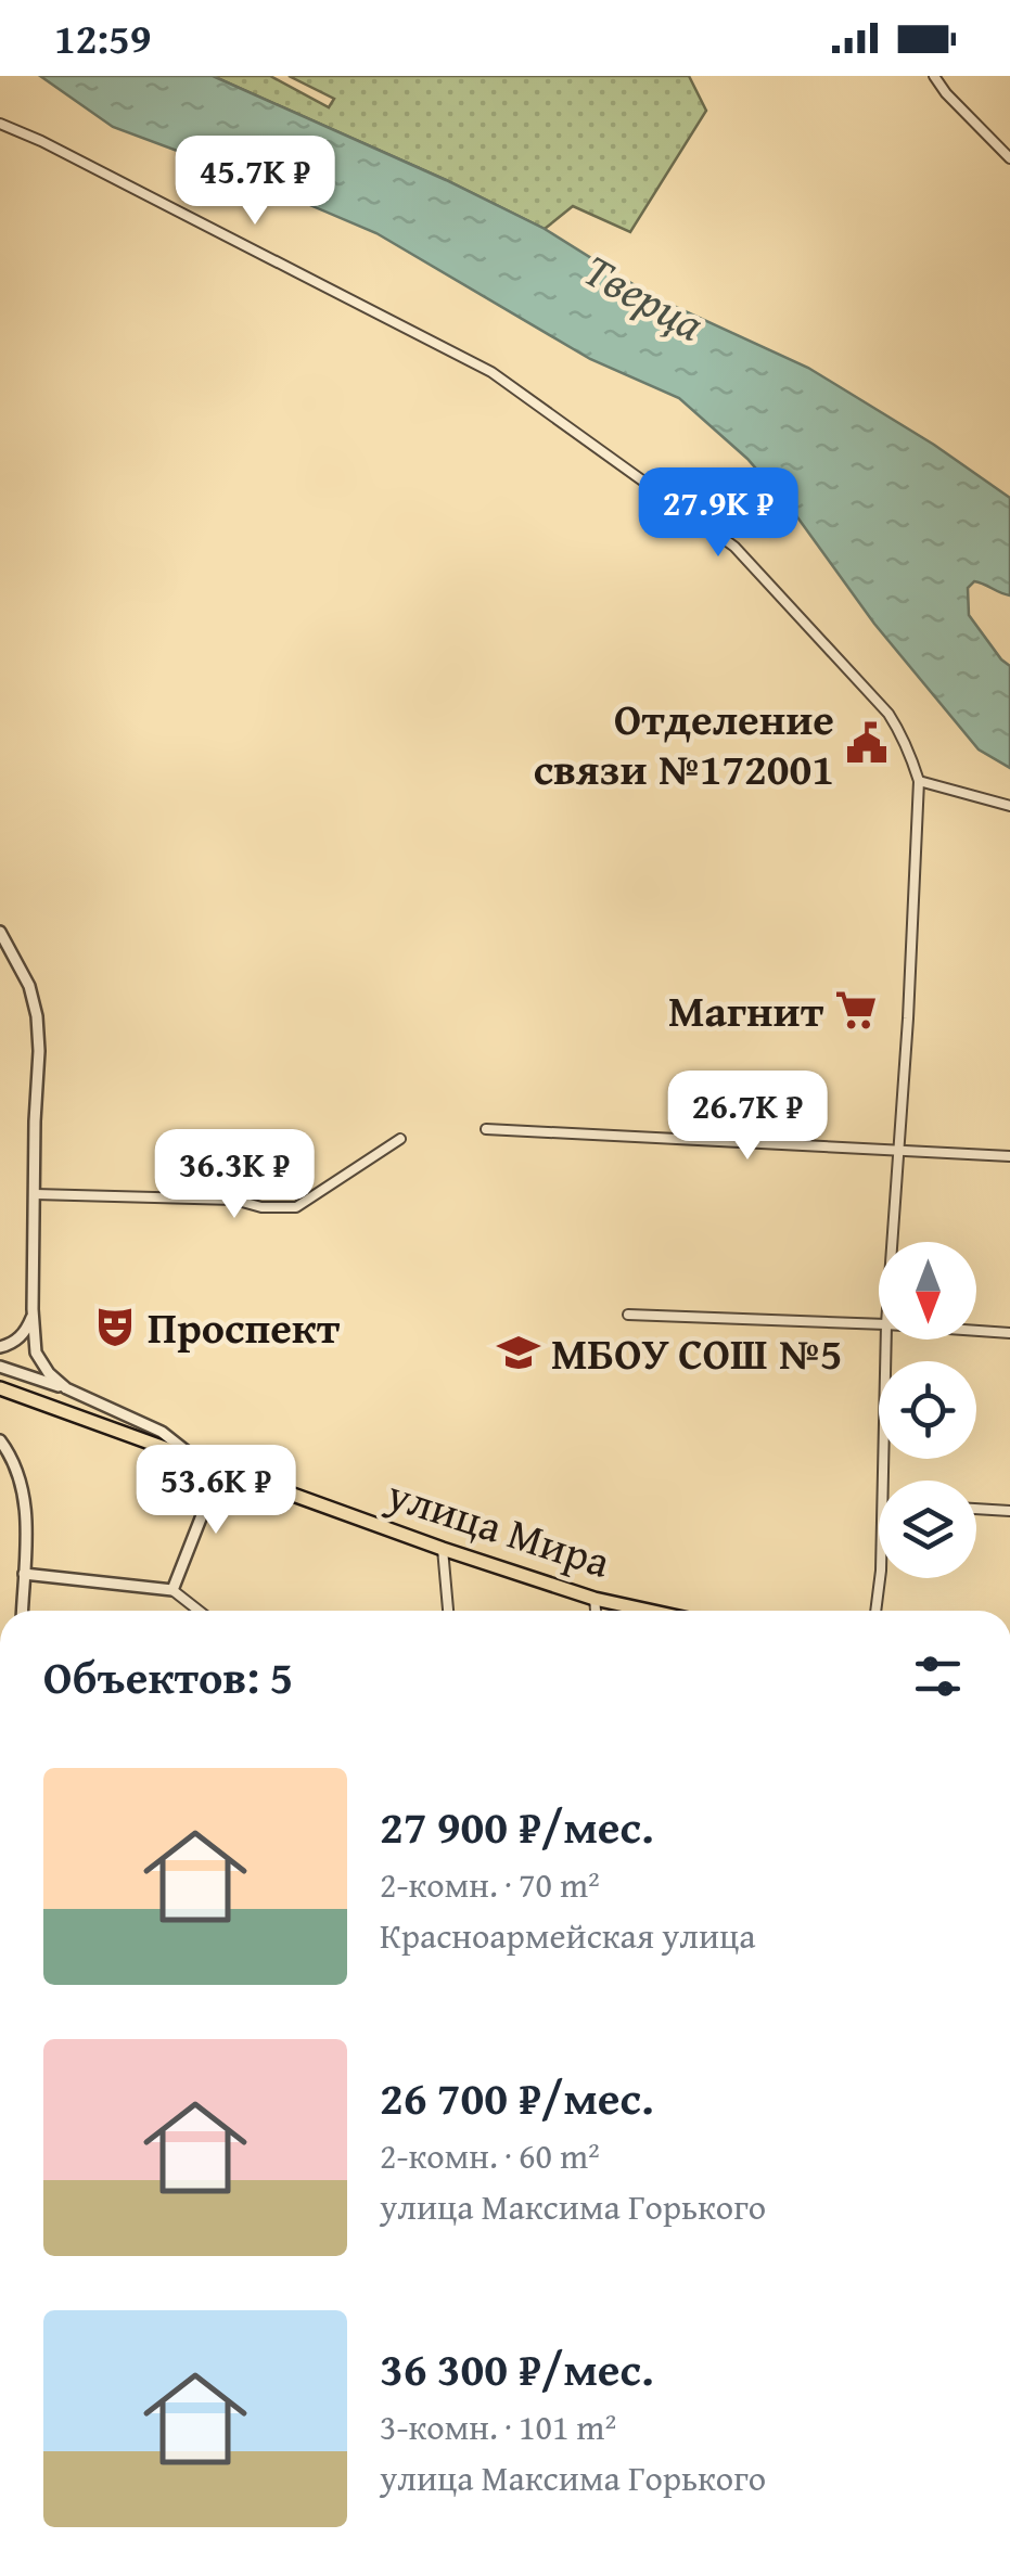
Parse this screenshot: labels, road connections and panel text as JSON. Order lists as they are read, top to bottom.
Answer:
{
  "streets": {
    "main road": ["улица Мира"]
  },
  "water": ["Тверца"],
  "places": {
    "public building": ["Отделение связи №172001"],
    "supermarket": ["Магнит"],
    "theatre": ["Проспект"],
    "school or university": ["МБОУ СОШ №5"]
  },
  "north": "bottom",
  "page": {
    "status": "12:59",
    "price": [
      "45.7K ₽",
      "27.9K ₽",
      "26.7K ₽",
      "36.3K ₽",
      "53.6K ₽"
    ],
    "heading": "Объектов: 5",
    "list": [
      {
        "name": "27 900 ₽/мес.",
        "note": "2-комн. · 70 m² · Красноармейская улица"
      },
      {
        "name": "26 700 ₽/мес.",
        "note": "2-комн. · 60 m² · улица Максима Горького"
      },
      {
        "name": "36 300 ₽/мес.",
        "note": "3-комн. · 101 m² · улица Максима Горького"
      }
    ]
  }
}
